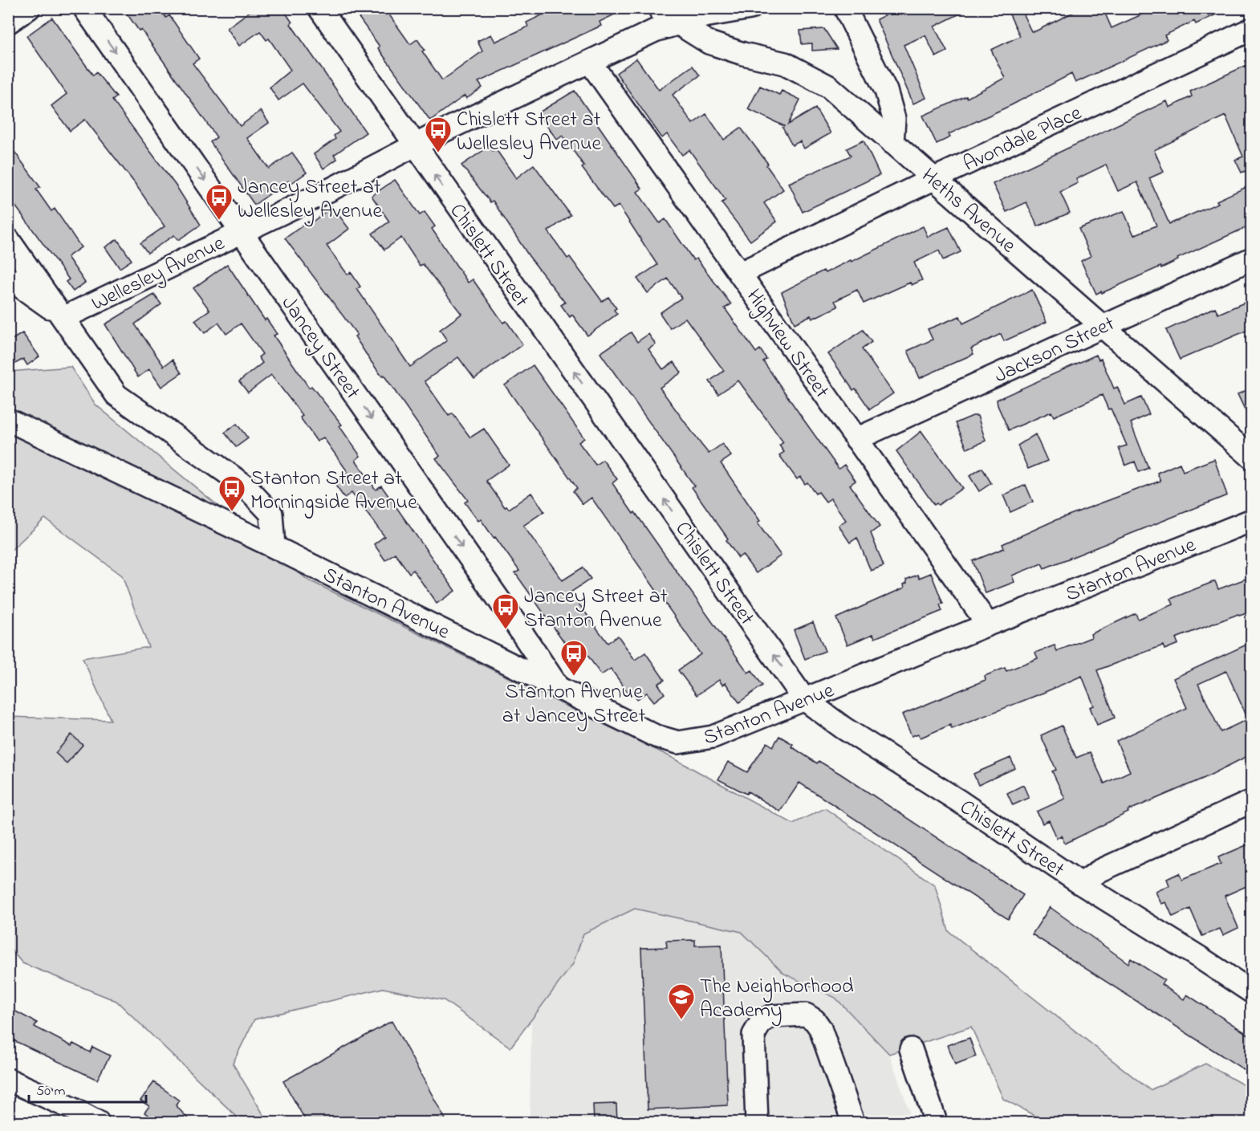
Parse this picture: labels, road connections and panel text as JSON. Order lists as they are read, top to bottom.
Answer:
{
  "streets": {
    "street": [
      "Avondale Place",
      "Heths Avenue",
      "Chislett Street",
      "Wellesley Avenue",
      "Highview Street",
      "Jancey Street",
      "Jackson Street",
      "Stanton Avenue"
    ]
  },
  "crossings": [
    ["Avondale Place", "Heths Avenue"],
    ["Avondale Place", "Highview Street"],
    ["Heths Avenue", "Wellesley Avenue"],
    ["Heths Avenue", "Jackson Street"],
    ["Chislett Street", "Wellesley Avenue"],
    ["Chislett Street", "Stanton Avenue"],
    ["Wellesley Avenue", "Highview Street"],
    ["Wellesley Avenue", "Jancey Street"],
    ["Highview Street", "Jackson Street"],
    ["Highview Street", "Stanton Avenue"],
    ["Jancey Street", "Stanton Avenue"]
  ],
  "one_way": ["Chislett Street"],
  "places": {
    "bus stop": [
      "Chislett Street at Wellesley Avenue",
      "Jancey Street at Wellesley Avenue",
      "Stanton Street at Morningside Avenue",
      "Jancey Street at Stanton Avenue",
      "Stanton Avenue at Jancey Street"
    ],
    "school or university": ["The Neighborhood Academy"]
  },
  "scale_bar": "50 m"
}
